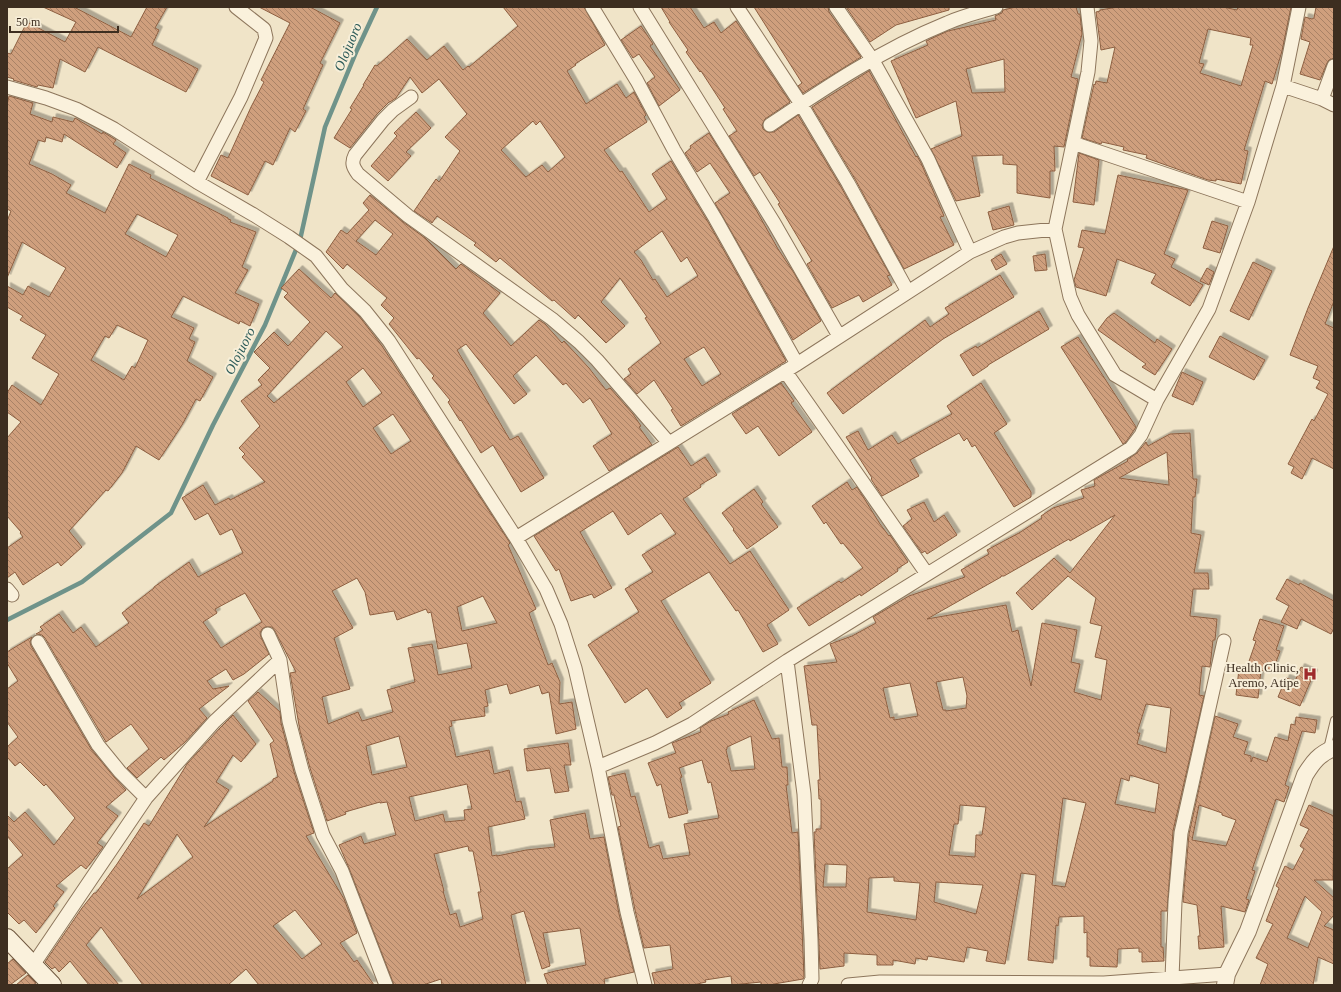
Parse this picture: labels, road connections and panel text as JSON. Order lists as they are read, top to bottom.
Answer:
{
  "water": ["Olojuoro"],
  "places": {
    "hospital": ["Health Clinic, Aremo, Atipe"]
  },
  "scale_bar": "50 m"
}
